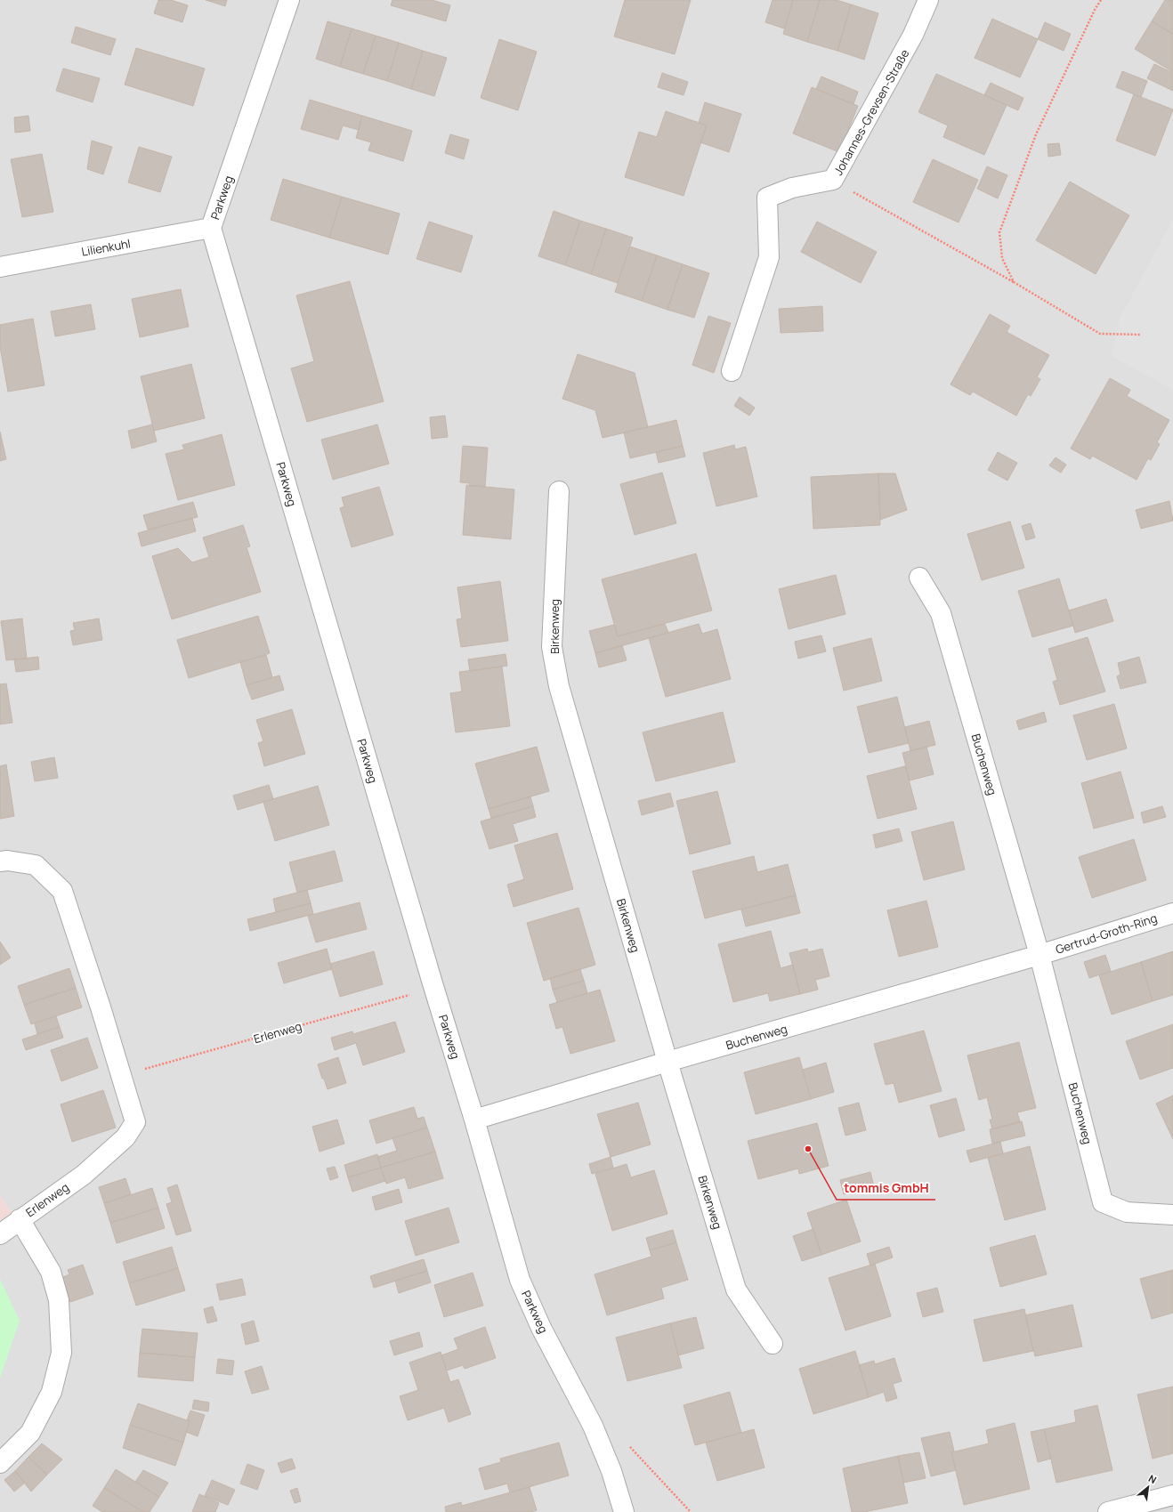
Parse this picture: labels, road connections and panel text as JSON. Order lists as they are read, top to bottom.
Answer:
{
  "streets": {
    "street": [
      "Johannes-Grevsen-Straße",
      "Parkweg",
      "Lilienkuhl",
      "Birkenweg",
      "Buchenweg",
      "Gertrud-Groth-Ring",
      "Erlenweg"
    ]
  },
  "crossings": [
    ["Parkweg", "Lilienkuhl"],
    ["Parkweg", "Buchenweg"],
    ["Parkweg", "Erlenweg"],
    ["Birkenweg", "Buchenweg"],
    ["Buchenweg", "Gertrud-Groth-Ring"]
  ],
  "places": ["tommis GmbH"],
  "north": "top right"
}
